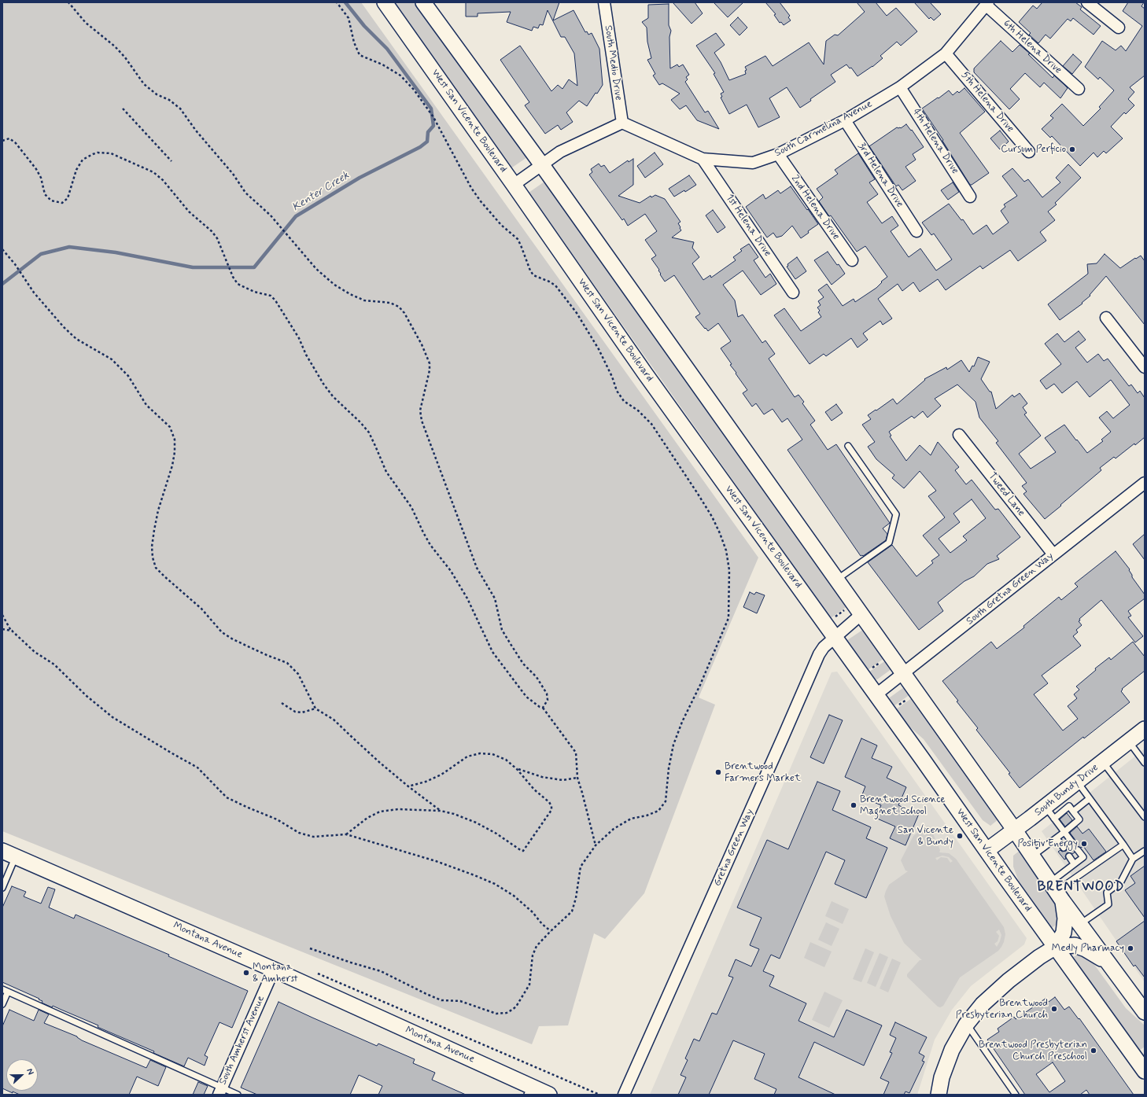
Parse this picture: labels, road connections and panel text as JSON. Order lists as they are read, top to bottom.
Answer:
{
  "streets": {
    "main road": ["West San Vicente Boulevard", "South Bundy Drive", "Montana Avenue"],
    "street": [
      "6th Helena Drive",
      "South Medio Drive",
      "5th Helena Drive",
      "South Carmelina Avenue",
      "4th Helena Drive",
      "3rd Helena Drive",
      "2nd Helena Drive",
      "1st Helena Drive",
      "Tweed Lane",
      "South Gretna Green Way",
      "Gretna Green Way",
      "South Amherst Avenue"
    ]
  },
  "crossings": [
    ["6th Helena Drive", "South Carmelina Avenue"],
    ["South Medio Drive", "South Carmelina Avenue"],
    ["5th Helena Drive", "South Carmelina Avenue"],
    ["West San Vicente Boulevard", "South Gretna Green Way"],
    ["West San Vicente Boulevard", "South Bundy Drive"],
    ["West San Vicente Boulevard", "Gretna Green Way"],
    ["South Carmelina Avenue", "4th Helena Drive"],
    ["South Carmelina Avenue", "3rd Helena Drive"],
    ["South Carmelina Avenue", "2nd Helena Drive"],
    ["South Carmelina Avenue", "1st Helena Drive"],
    ["Tweed Lane", "South Gretna Green Way"],
    ["Montana Avenue", "South Amherst Avenue"]
  ],
  "districts": ["BRENTWOOD"],
  "water": ["Kenter Creek"],
  "places": [
    "Cursum Perficio",
    "Brentwood Farmers Market",
    "Brentwood Science Magnet School",
    "San Vicente & Bundy",
    "Positiv Energy",
    "Medly Pharmacy",
    "Montana & Amherst",
    "Brentwood Presbyterian Church",
    "Brentwood Presbyterian Church Preschool"
  ],
  "north": "right"
}
